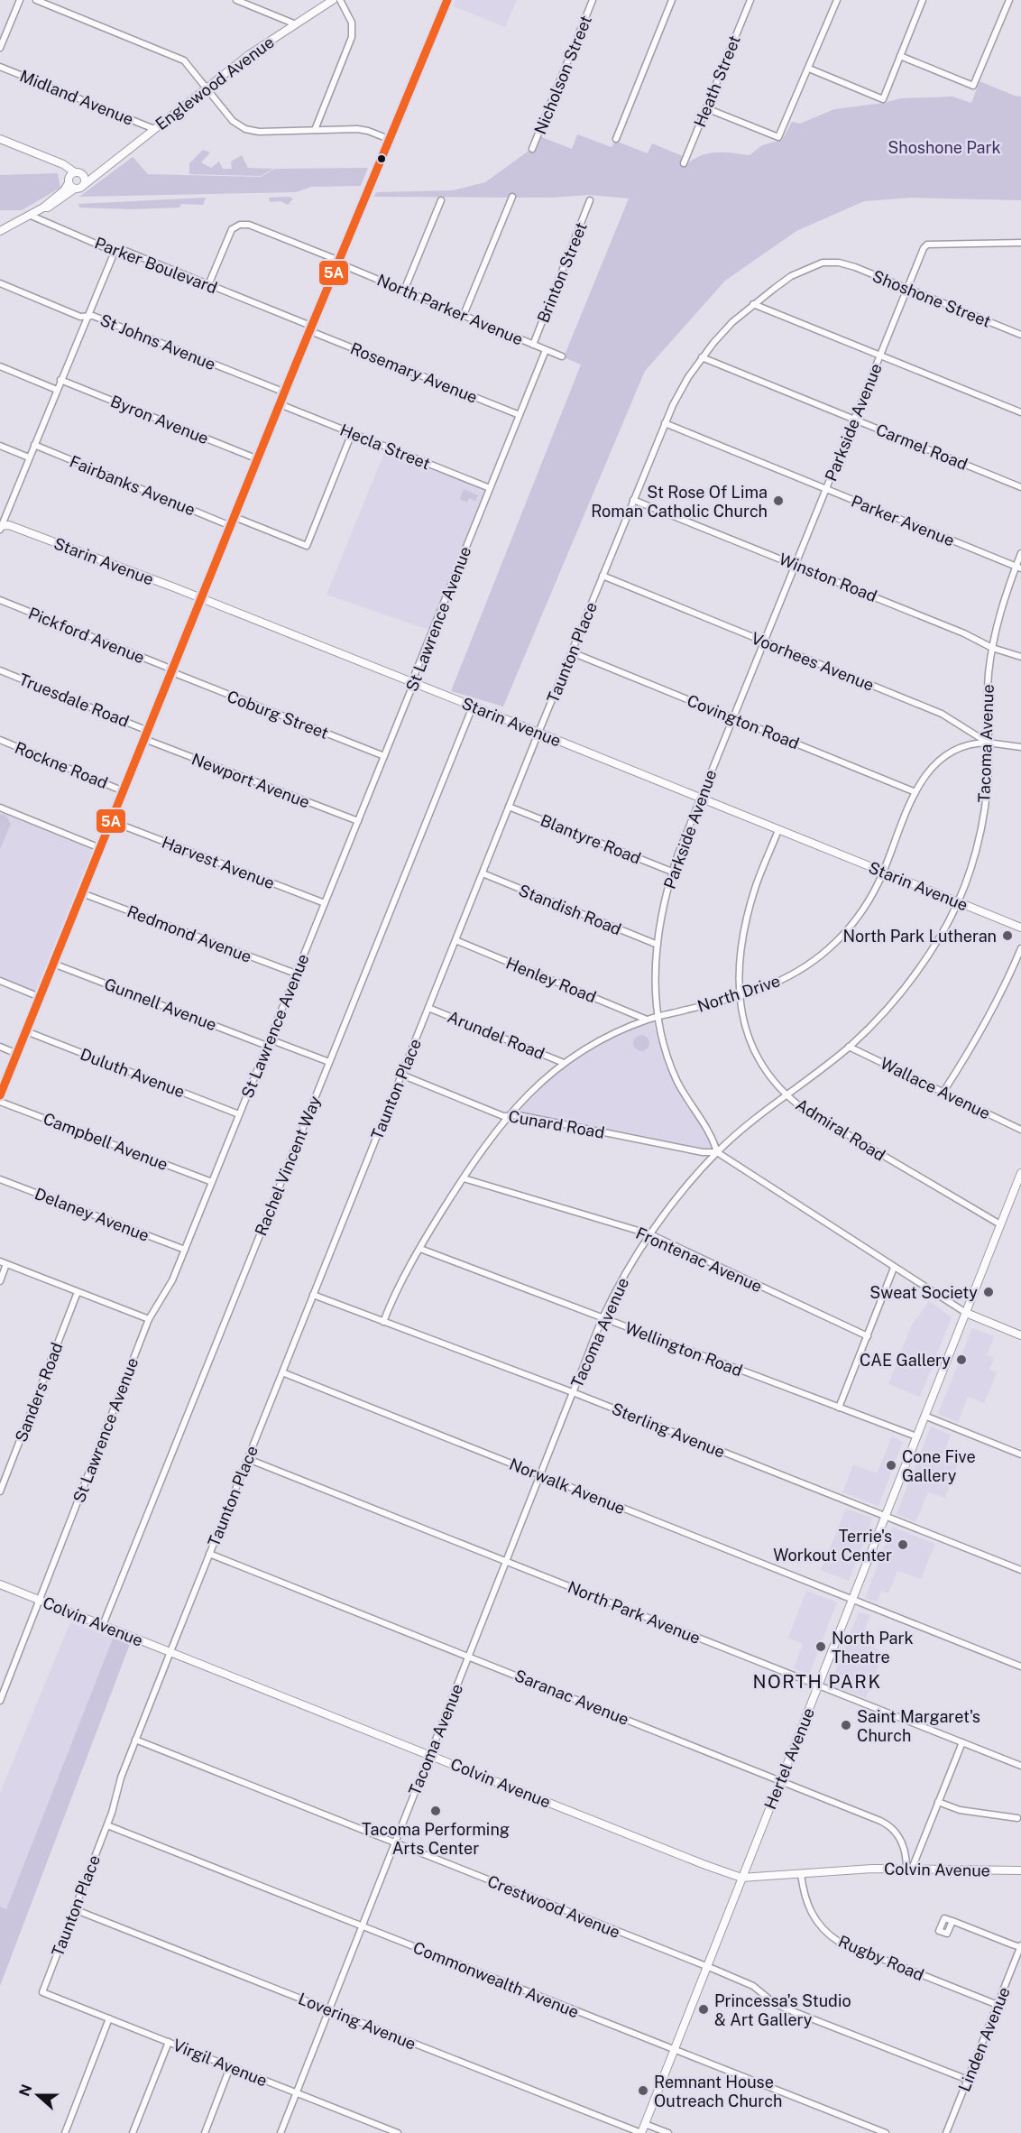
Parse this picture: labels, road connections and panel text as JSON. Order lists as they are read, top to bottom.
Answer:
{
  "streets": {
    "street": [
      "Nicholson Street",
      "Heath Street",
      "Englewood Avenue",
      "Midland Avenue",
      "Parker Boulevard",
      "Brinton Street",
      "Shoshone Street",
      "North Parker Avenue",
      "St Johns Avenue",
      "Rosemary Avenue",
      "Byron Avenue",
      "Parkside Avenue",
      "Hecla Street",
      "Carmel Road",
      "Fairbanks Avenue",
      "Parker Avenue",
      "Starin Avenue",
      "Winston Road",
      "St Lawrence Avenue",
      "Pickford Avenue",
      "Taunton Place",
      "Voorhees Avenue",
      "Truesdale Road",
      "Coburg Street",
      "Covington Road",
      "Tacoma Avenue",
      "Rockne Road",
      "Newport Avenue",
      "Blantyre Road",
      "Harvest Avenue",
      "Standish Road",
      "Redmond Avenue",
      "Henley Road",
      "North Drive",
      "Gunnell Avenue",
      "Arundel Road",
      "Duluth Avenue",
      "Wallace Avenue",
      "Cunard Road",
      "Admiral Road",
      "Campbell Avenue",
      "Rachel Vincent Way",
      "Delaney Avenue",
      "Frontenac Avenue",
      "Wellington Road",
      "Sanders Road",
      "Sterling Avenue",
      "Norwalk Avenue",
      "North Park Avenue",
      "Colvin Avenue",
      "Saranac Avenue",
      "Hertel Avenue",
      "Crestwood Avenue",
      "Rugby Road",
      "Commonwealth Avenue",
      "Lovering Avenue",
      "Linden Avenue",
      "Virgil Avenue"
    ]
  },
  "crossings": [
    ["Englewood Avenue", "Midland Avenue"],
    ["Englewood Avenue", "Parker Boulevard"],
    ["Parker Boulevard", "North Parker Avenue"],
    ["Parker Boulevard", "Rosemary Avenue"],
    ["Brinton Street", "North Parker Avenue"],
    ["Shoshone Street", "Parkside Avenue"],
    ["Shoshone Street", "Taunton Place"],
    ["North Parker Avenue", "St Lawrence Avenue"],
    ["Rosemary Avenue", "St Lawrence Avenue"],
    ["Parkside Avenue", "Carmel Road"],
    ["Parkside Avenue", "Parker Avenue"],
    ["Parkside Avenue", "Starin Avenue"],
    ["Parkside Avenue", "Winston Road"],
    ["Parkside Avenue", "Voorhees Avenue"],
    ["Parkside Avenue", "Covington Road"],
    ["Parkside Avenue", "Tacoma Avenue"],
    ["Parkside Avenue", "Blantyre Road"],
    ["Parkside Avenue", "Standish Road"],
    ["Parkside Avenue", "North Drive"],
    ["Parkside Avenue", "Cunard Road"],
    ["Hecla Street", "St Lawrence Avenue"],
    ["Carmel Road", "Taunton Place"],
    ["Parker Avenue", "Taunton Place"],
    ["Parker Avenue", "Tacoma Avenue"],
    ["Starin Avenue", "St Lawrence Avenue"],
    ["Starin Avenue", "Taunton Place"],
    ["Starin Avenue", "Tacoma Avenue"],
    ["Starin Avenue", "North Drive"],
    ["Starin Avenue", "Admiral Road"],
    ["Starin Avenue", "Rachel Vincent Way"],
    ["Winston Road", "Taunton Place"],
    ["Winston Road", "Tacoma Avenue"],
    ["St Lawrence Avenue", "Coburg Street"],
    ["St Lawrence Avenue", "Newport Avenue"],
    ["St Lawrence Avenue", "Harvest Avenue"],
    ["St Lawrence Avenue", "Redmond Avenue"],
    ["St Lawrence Avenue", "Gunnell Avenue"],
    ["St Lawrence Avenue", "Duluth Avenue"],
    ["St Lawrence Avenue", "Campbell Avenue"],
    ["St Lawrence Avenue", "Delaney Avenue"],
    ["St Lawrence Avenue", "Colvin Avenue"],
    ["Pickford Avenue", "Coburg Street"],
    ["Taunton Place", "Voorhees Avenue"],
    ["Taunton Place", "Covington Road"],
    ["Taunton Place", "Blantyre Road"],
    ["Taunton Place", "Standish Road"],
    ["Taunton Place", "Henley Road"],
    ["Taunton Place", "Arundel Road"],
    ["Taunton Place", "Cunard Road"],
    ["Taunton Place", "Sterling Avenue"],
    ["Taunton Place", "Norwalk Avenue"],
    ["Taunton Place", "North Park Avenue"],
    ["Taunton Place", "Colvin Avenue"],
    ["Taunton Place", "Saranac Avenue"],
    ["Taunton Place", "Crestwood Avenue"],
    ["Taunton Place", "Commonwealth Avenue"],
    ["Taunton Place", "Lovering Avenue"],
    ["Taunton Place", "Virgil Avenue"],
    ["Voorhees Avenue", "Tacoma Avenue"],
    ["Voorhees Avenue", "North Drive"],
    ["Covington Road", "North Drive"],
    ["Tacoma Avenue", "North Drive"],
    ["Tacoma Avenue", "Wallace Avenue"],
    ["Tacoma Avenue", "Cunard Road"],
    ["Tacoma Avenue", "Admiral Road"],
    ["Tacoma Avenue", "Frontenac Avenue"],
    ["Tacoma Avenue", "Wellington Road"],
    ["Tacoma Avenue", "Sterling Avenue"],
    ["Tacoma Avenue", "Norwalk Avenue"],
    ["Tacoma Avenue", "North Park Avenue"],
    ["Tacoma Avenue", "Colvin Avenue"],
    ["Tacoma Avenue", "Saranac Avenue"],
    ["Tacoma Avenue", "Crestwood Avenue"],
    ["Tacoma Avenue", "Commonwealth Avenue"],
    ["Tacoma Avenue", "Lovering Avenue"],
    ["Tacoma Avenue", "Virgil Avenue"],
    ["Henley Road", "North Drive"],
    ["North Drive", "Admiral Road"],
    ["Gunnell Avenue", "Rachel Vincent Way"],
    ["Admiral Road", "Hertel Avenue"],
    ["Rachel Vincent Way", "Colvin Avenue"],
    ["Wellington Road", "Hertel Avenue"],
    ["Sterling Avenue", "Hertel Avenue"],
    ["Norwalk Avenue", "Hertel Avenue"],
    ["North Park Avenue", "Hertel Avenue"],
    ["Colvin Avenue", "Saranac Avenue"],
    ["Colvin Avenue", "Hertel Avenue"],
    ["Colvin Avenue", "Rugby Road"],
    ["Saranac Avenue", "Hertel Avenue"],
    ["Hertel Avenue", "Crestwood Avenue"],
    ["Hertel Avenue", "Commonwealth Avenue"],
    ["Hertel Avenue", "Lovering Avenue"],
    ["Crestwood Avenue", "Linden Avenue"],
    ["Rugby Road", "Linden Avenue"]
  ],
  "districts": ["NORTH PARK"],
  "parks": ["Shoshone Park"],
  "places": [
    "St Rose Of Lima Roman Catholic Church",
    "North Park Lutheran",
    "Sweat Society",
    "CAE Gallery",
    "Cone Five Gallery",
    "Terrie's Workout Center",
    "North Park Theatre",
    "Saint Margaret's Church",
    "Tacoma Performing Arts Center",
    "Princessa's Studio & Art Gallery",
    "Remnant House Outreach Church"
  ],
  "lines": ["transit line 5A"],
  "north": "left"
}
